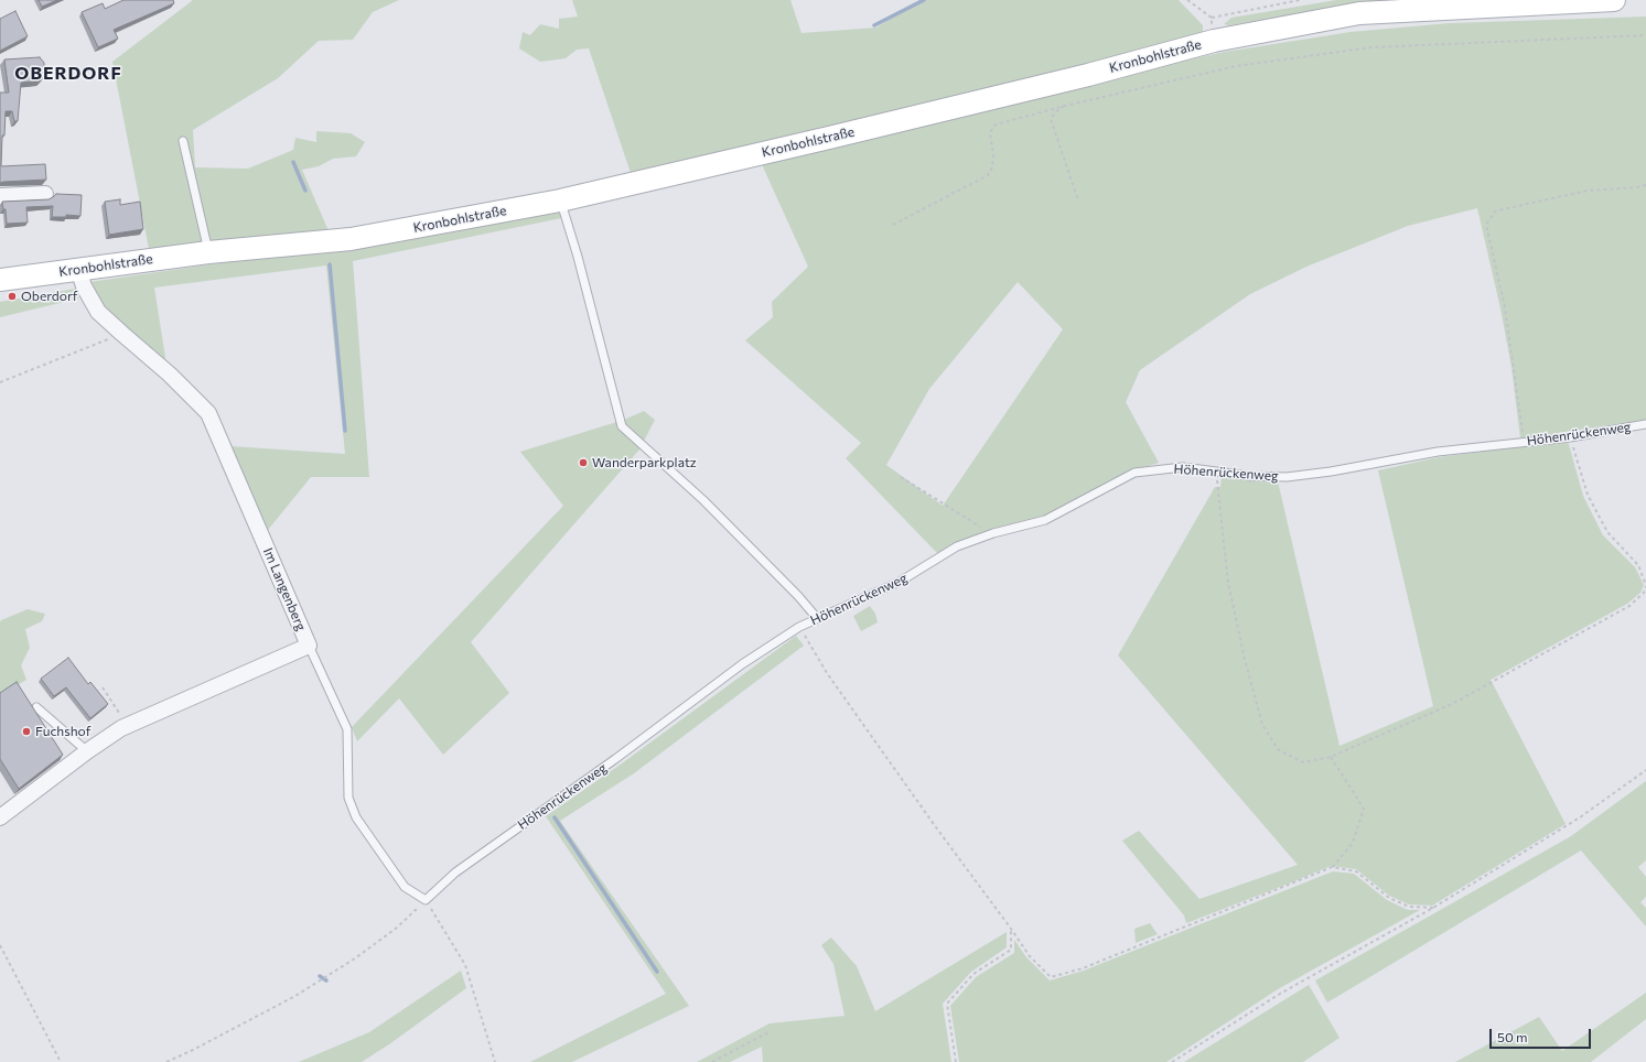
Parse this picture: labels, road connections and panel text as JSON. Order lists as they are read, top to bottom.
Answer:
{
  "streets": {
    "main road": ["Kronbohlstraße"],
    "street": ["Im Langenberg"],
    "lane": ["Höhenrückenweg"]
  },
  "crossings": [
    ["Kronbohlstraße", "Im Langenberg"]
  ],
  "districts": ["OBERDORF"],
  "places": ["Oberdorf", "Wanderparkplatz", "Fuchshof"],
  "scale_bar": "50 m"
}
